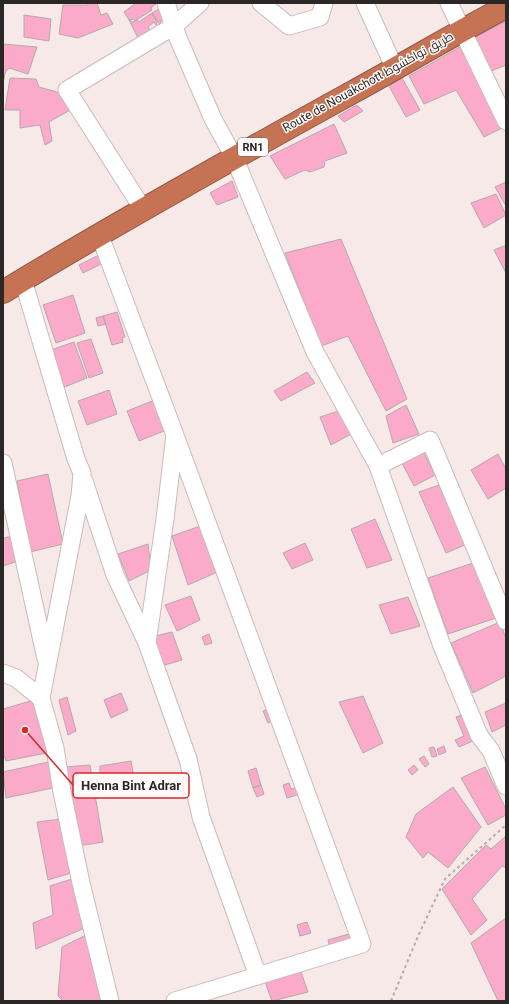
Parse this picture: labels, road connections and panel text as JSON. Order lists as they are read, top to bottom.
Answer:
{
  "streets": {
    "highway": ["Route de Nouakchott طريق نواكشوط", "RN1"]
  },
  "places": ["Henna Bint Adrar"]
}
